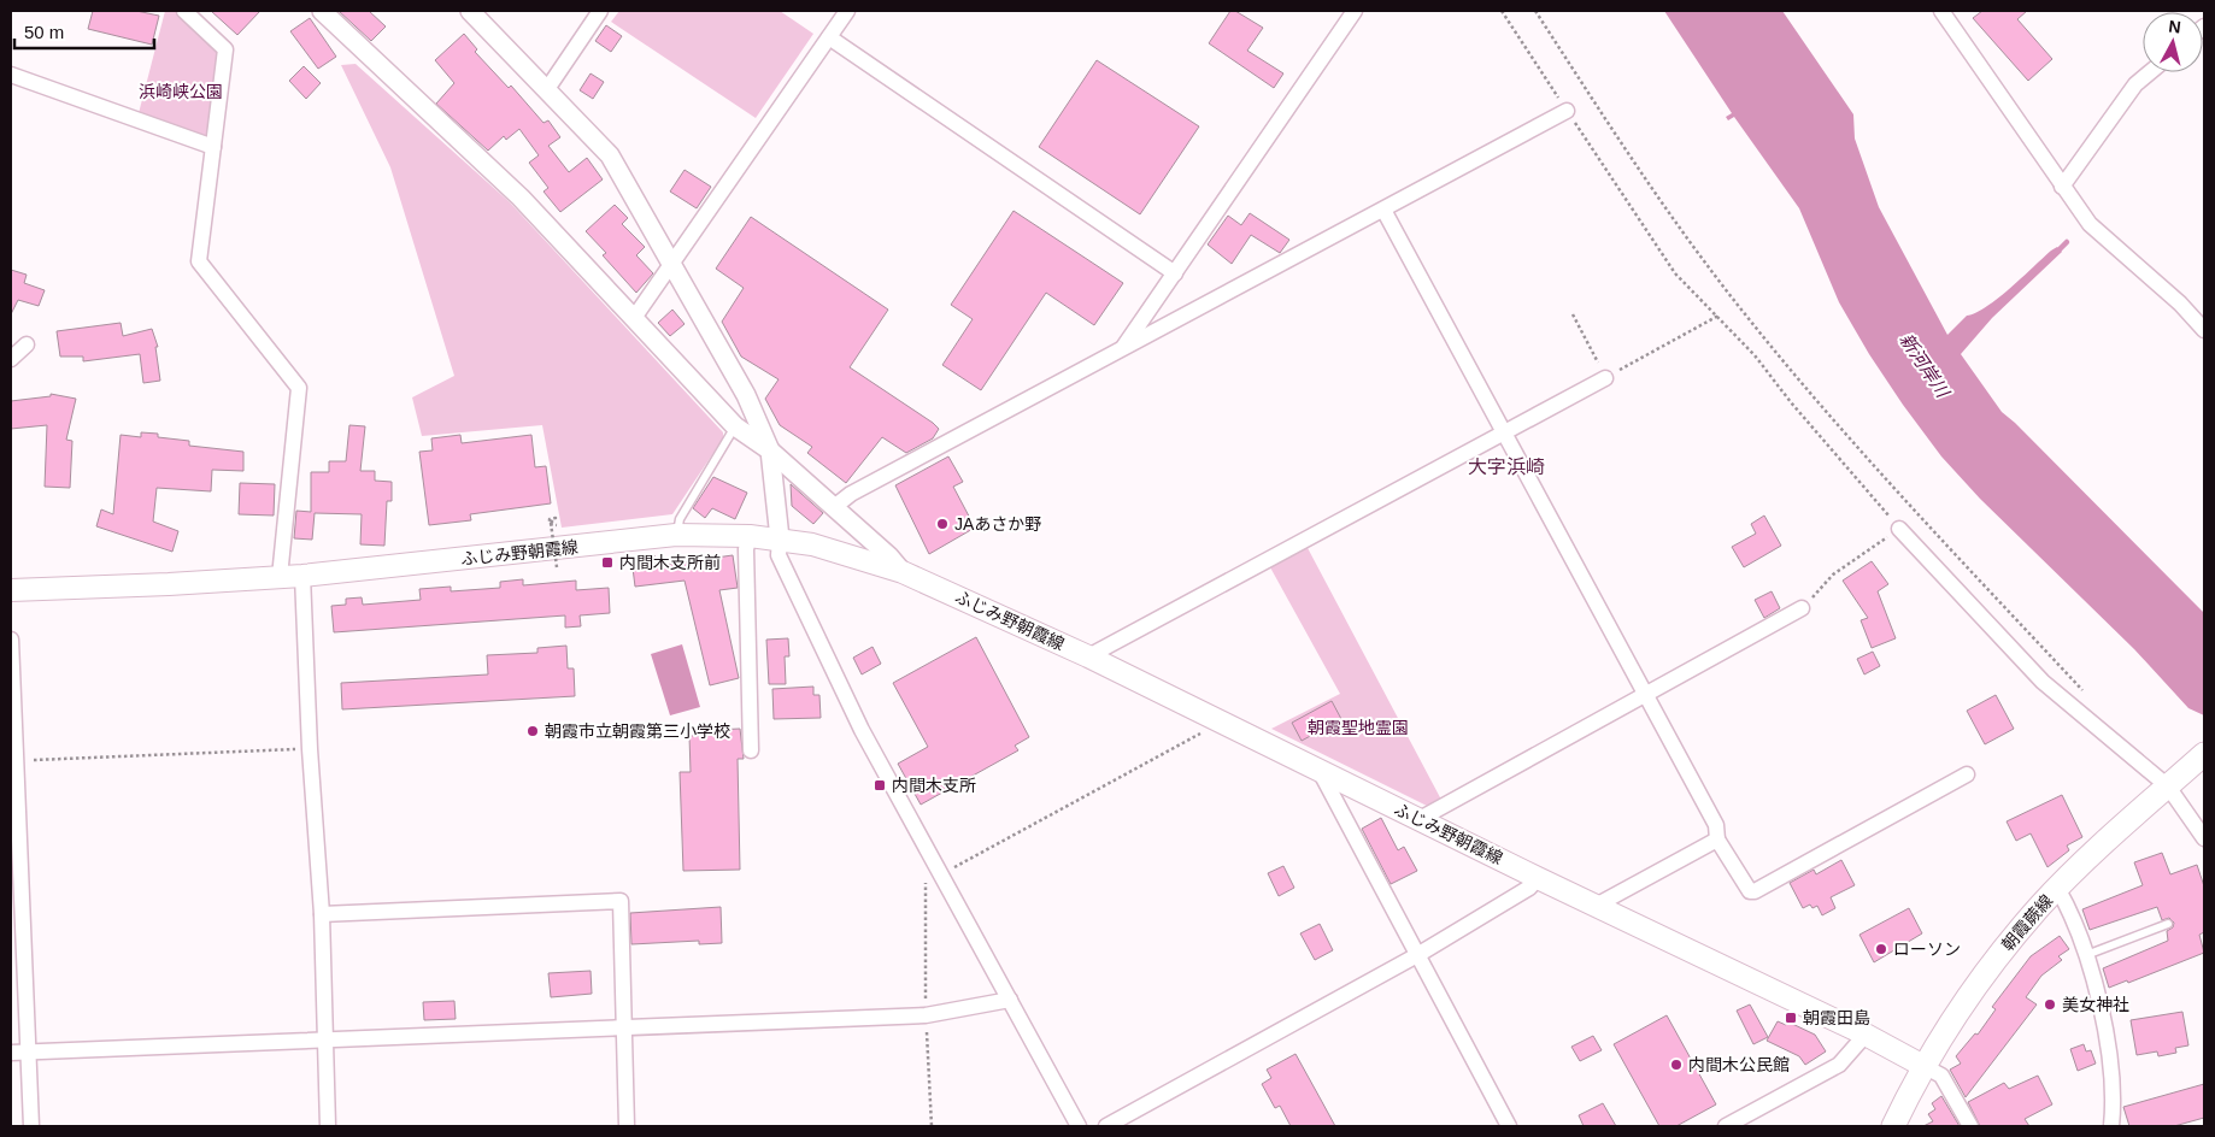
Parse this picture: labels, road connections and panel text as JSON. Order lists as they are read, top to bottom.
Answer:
{
  "streets": {
    "main road": ["ふじみ野朝霞線", "朝霞蕨線"]
  },
  "crossings": [
    ["ふじみ野朝霞線", "朝霞蕨線"]
  ],
  "districts": ["大字浜崎"],
  "water": ["新河岸川"],
  "parks": ["浜崎峡公園", "朝霞聖地霊園"],
  "places": {
    "other": [
      "JAあさか野",
      "朝霞市立朝霞第三小学校",
      "ローソン",
      "美女神社",
      "内間木公民館"
    ],
    "transit": ["内間木支所前", "内間木支所", "朝霞田島"]
  },
  "scale_bar": "50 m",
  "north": "top"
}
